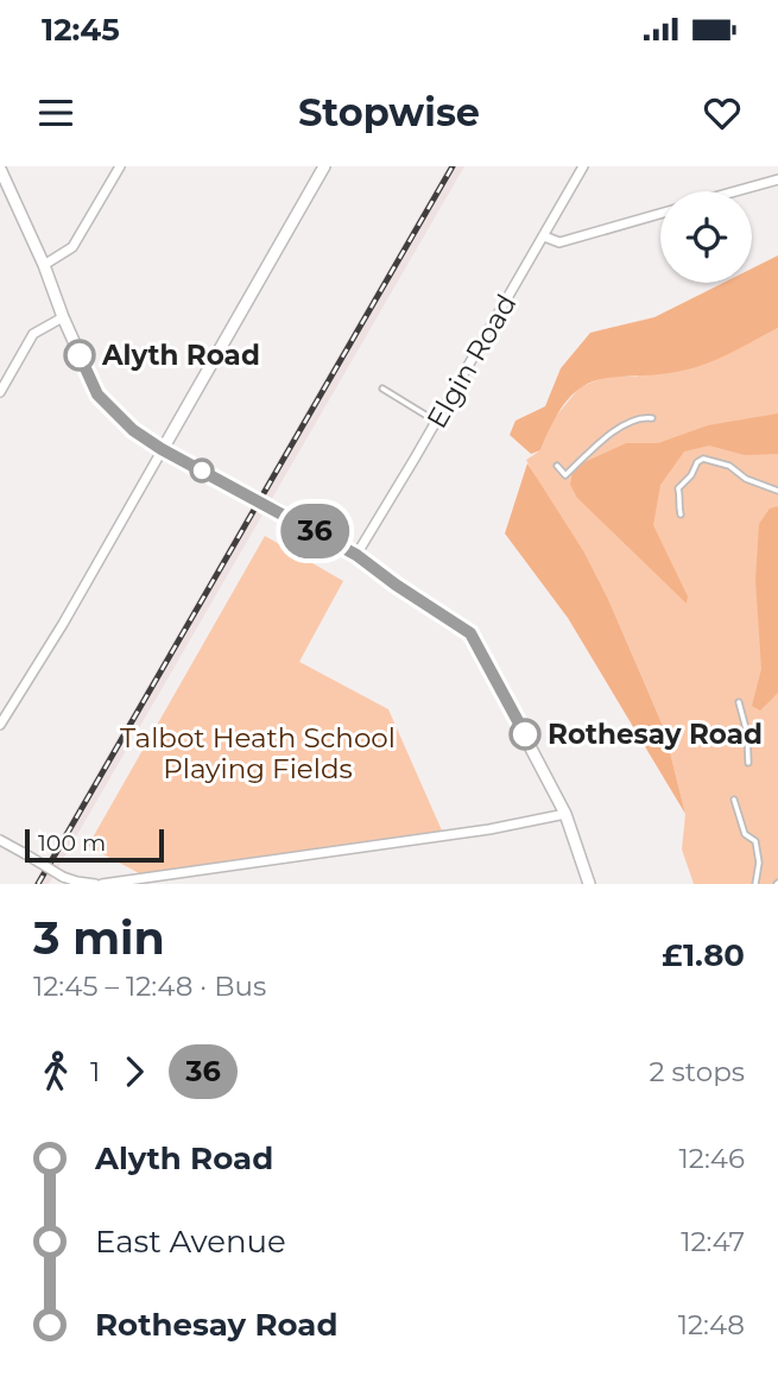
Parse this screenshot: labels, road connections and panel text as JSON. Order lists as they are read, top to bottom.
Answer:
{
  "streets": {
    "street": ["Elgin Road"]
  },
  "parks": ["Talbot Heath School Playing Fields"],
  "places": ["Alyth Road", "Rothesay Road"],
  "lines": ["bus line 36"],
  "scale_bar": "100 m",
  "page": {
    "status": "12:45",
    "header": "Stopwise",
    "on_map": "36",
    "scale": "100 m",
    "heading": ["3 min", "12:45 – 12:48 · Bus", "£1.80"],
    "legs": ["1", "36", "2 stops"],
    "list": [
      {
        "name": "Alyth Road",
        "value": "12:46"
      },
      {
        "name": "East Avenue",
        "value": "12:47"
      },
      {
        "name": "Rothesay Road",
        "value": "12:48"
      }
    ]
  }
}
